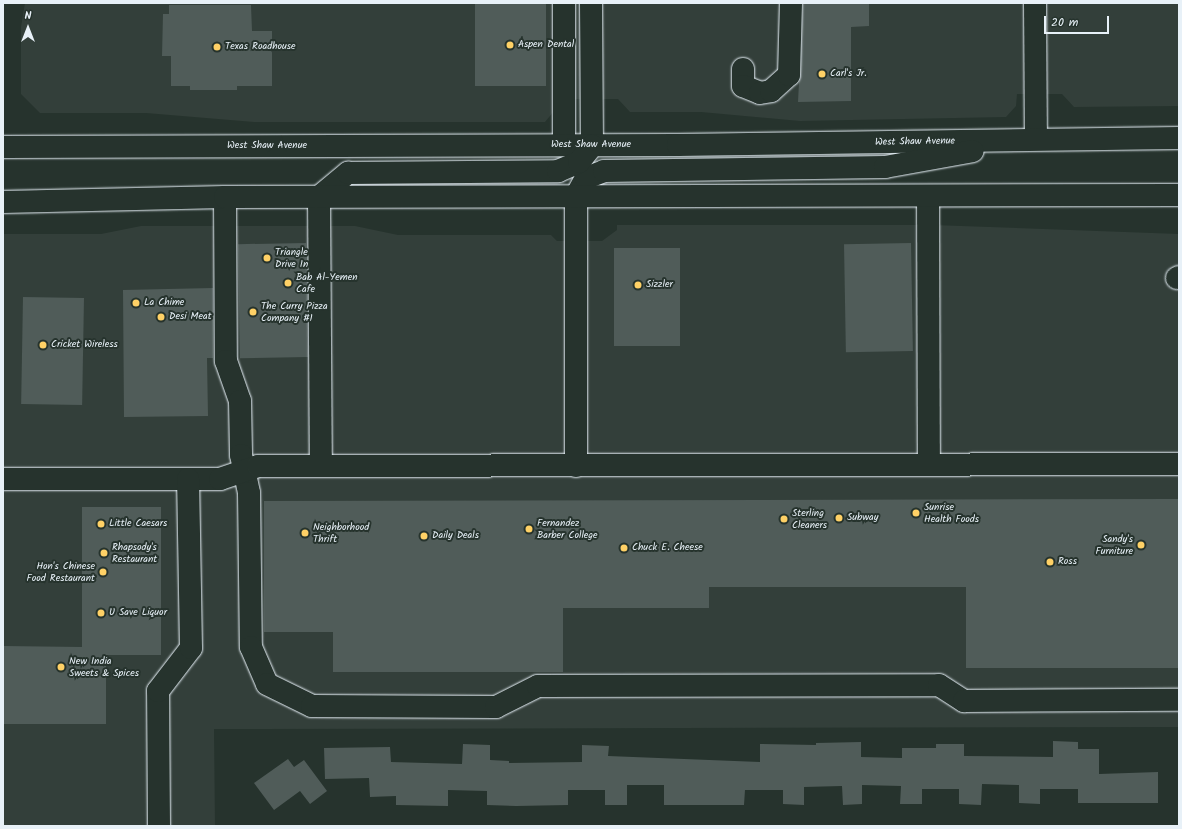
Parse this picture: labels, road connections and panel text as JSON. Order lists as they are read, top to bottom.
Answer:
{
  "streets": {
    "main road": ["West Shaw Avenue"]
  },
  "places": [
    "Aspen Dental",
    "Texas Roadhouse",
    "Carl's Jr.",
    "Triangle Drive In",
    "Bab Al-Yemen Cafe",
    "Sizzler",
    "La Chime",
    "The Curry Pizza Company #1",
    "Desi Meat",
    "Cricket Wireless",
    "Sunrise Health Foods",
    "Subway",
    "Sterling Cleaners",
    "Little Caesars",
    "Fernandez Barber College",
    "Neighborhood Thrift",
    "Daily Deals",
    "Sandy's Furniture",
    "Chuck E. Cheese",
    "Rhapsody's Restaurant",
    "Ross",
    "Hon's Chinese Food Restaurant",
    "U Save Liquor",
    "New India Sweets & Spices"
  ],
  "scale_bar": "20 m",
  "north": "top"
}
